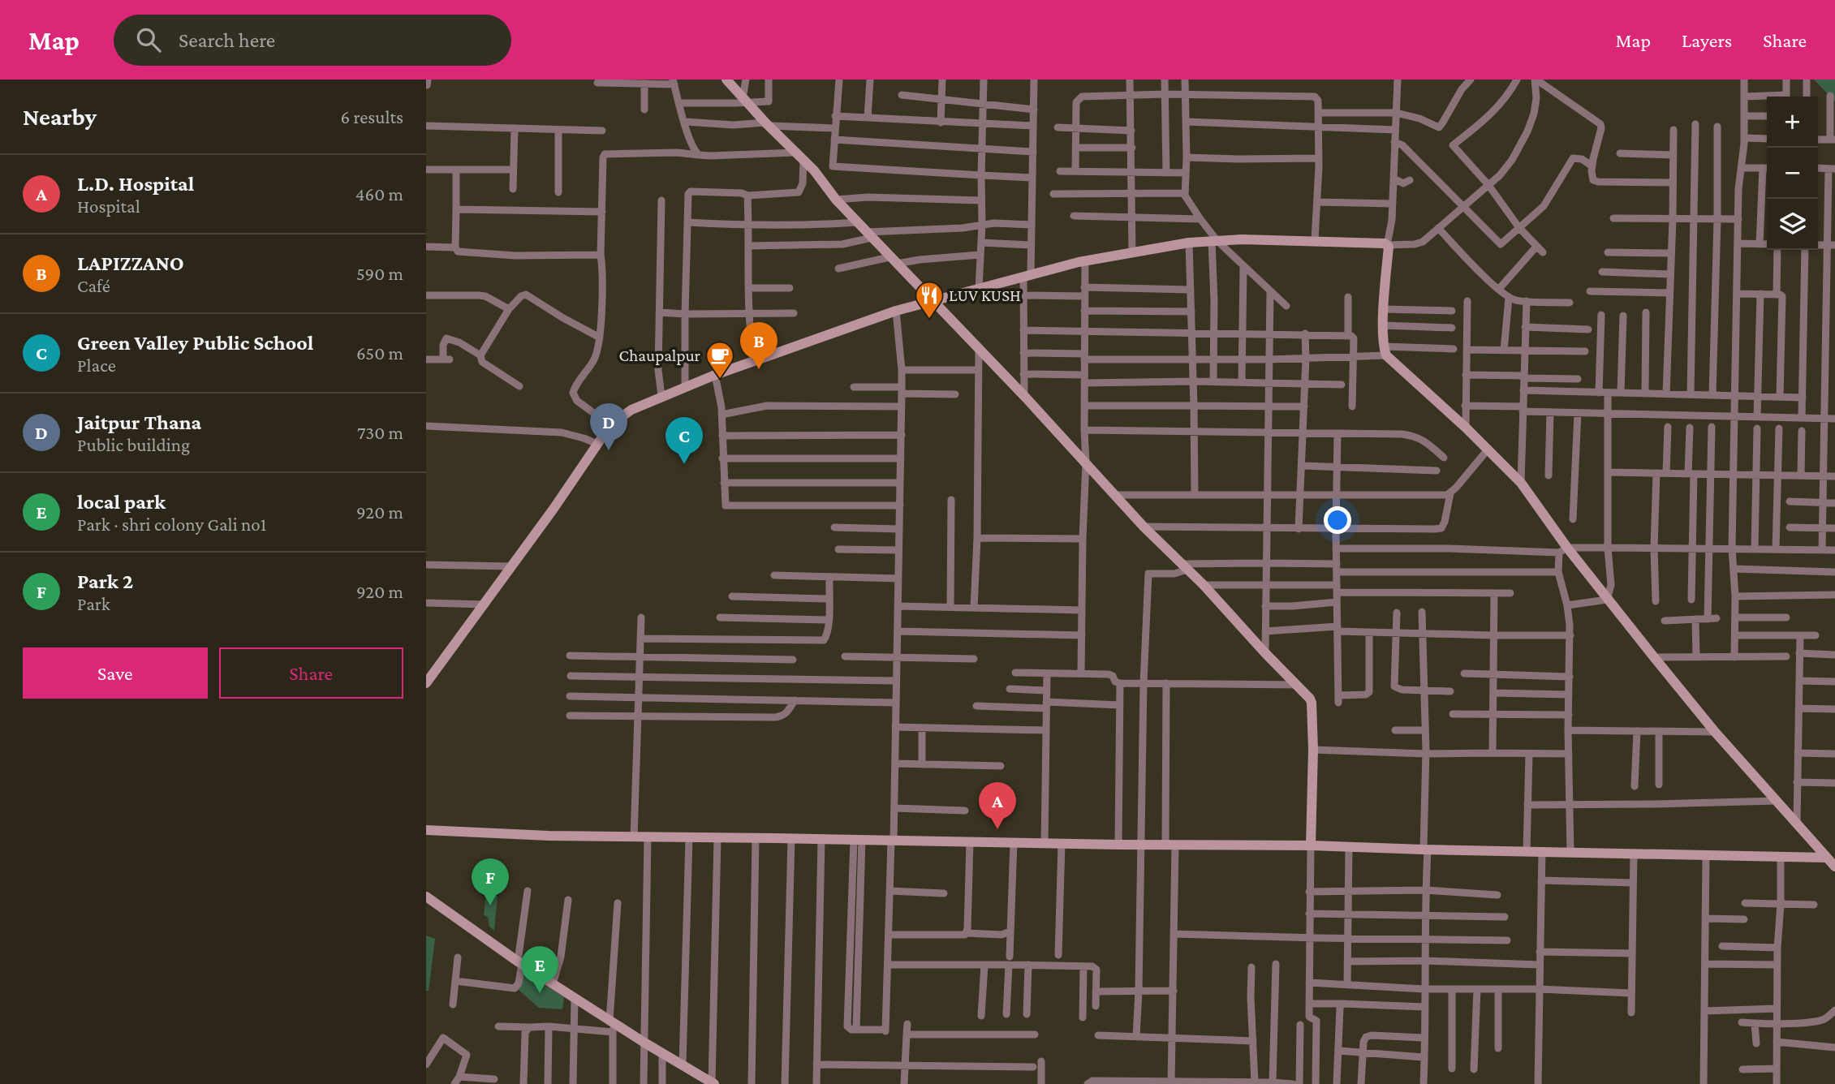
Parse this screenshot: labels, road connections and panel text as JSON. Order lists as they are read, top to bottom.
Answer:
{
  "places": {
    "restaurant": ["LUV KUSH"],
    "cafe": ["Chaupalpur"]
  },
  "page": {
    "header": "Map",
    "search": "Search here",
    "nav": ["Map", "Layers", "Share"],
    "heading": ["Nearby", "6 results"],
    "map_buttons": ["+", "−"],
    "list": [
      {
        "mark": "A",
        "name": "L.D. Hospital",
        "note": "Hospital",
        "value": "460 m"
      },
      {
        "mark": "B",
        "name": "LAPIZZANO",
        "note": "Café",
        "value": "590 m"
      },
      {
        "mark": "C",
        "name": "Green Valley Public School",
        "note": "Place",
        "value": "650 m"
      },
      {
        "mark": "D",
        "name": "Jaitpur Thana",
        "note": "Public building",
        "value": "730 m"
      },
      {
        "mark": "E",
        "name": "local park",
        "note": "Park · shri colony Gali no1",
        "value": "920 m"
      },
      {
        "mark": "F",
        "name": "Park 2",
        "note": "Park",
        "value": "920 m"
      }
    ],
    "pins": [
      "B",
      "D",
      "C",
      "A",
      "F",
      "E"
    ],
    "buttons": ["Save", "Share"]
  }
}
